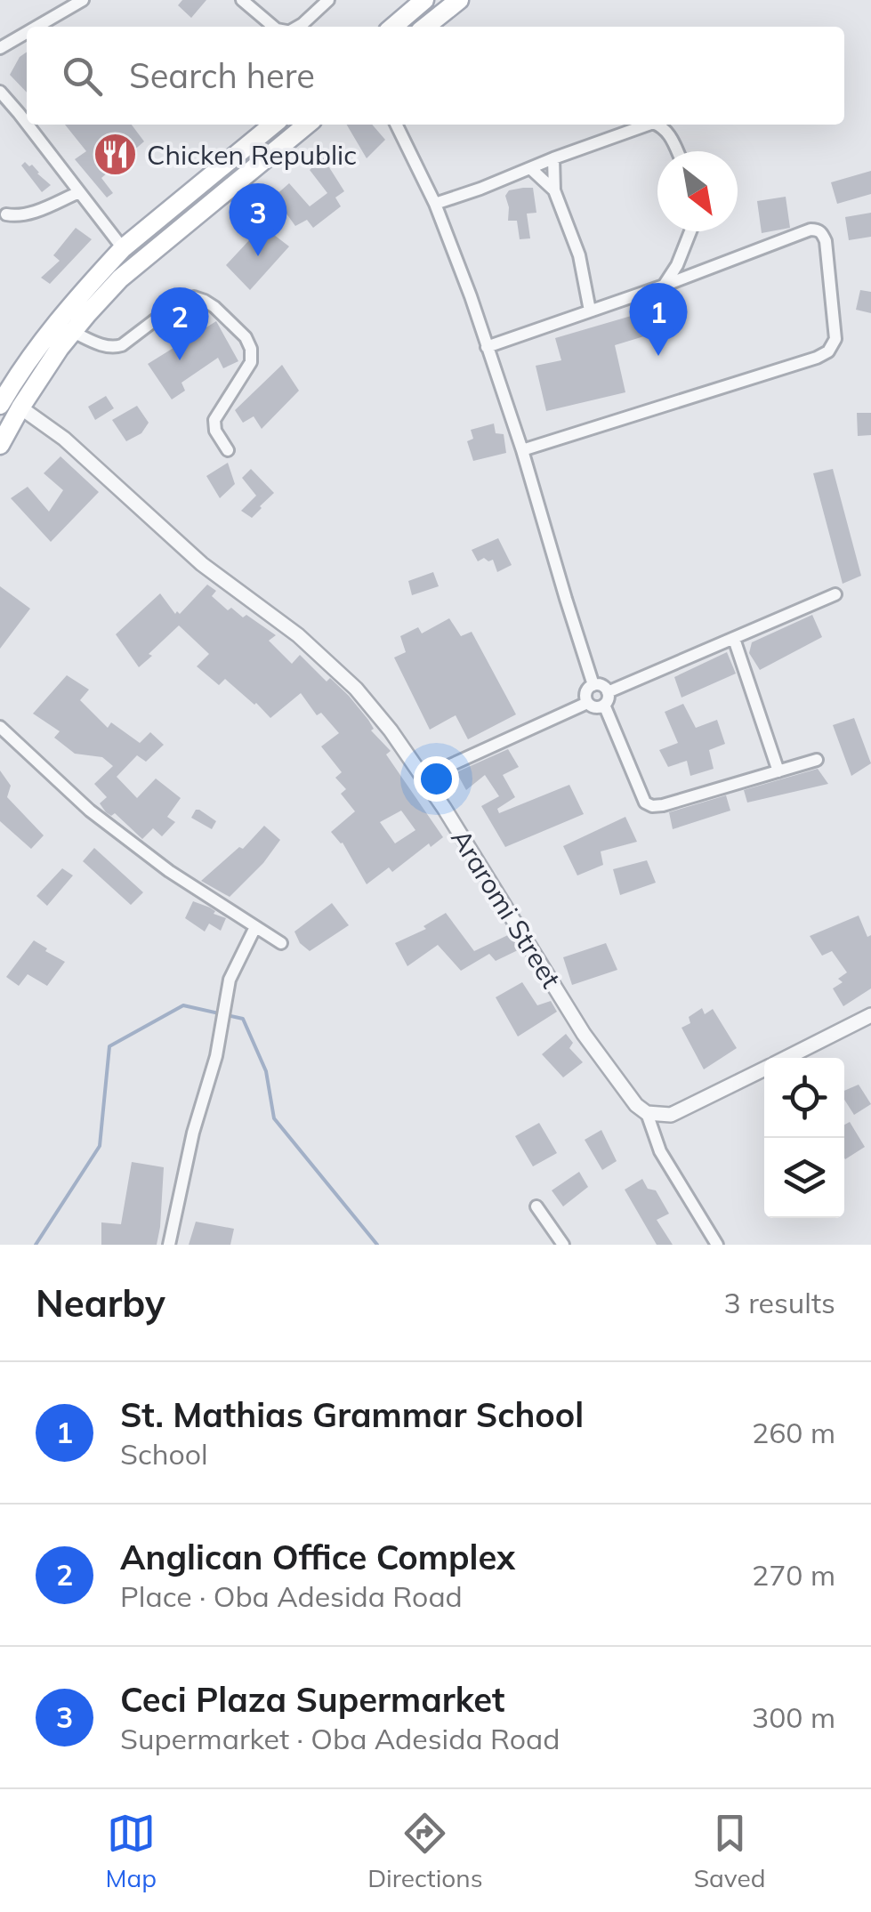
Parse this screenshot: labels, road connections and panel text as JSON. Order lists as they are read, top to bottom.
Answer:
{
  "streets": {
    "street": ["Araromi Street"]
  },
  "places": {
    "restaurant": ["Chicken Republic"]
  },
  "north": "bottom right",
  "page": {
    "search": "Search here",
    "pins": ["3", "1", "2"],
    "heading": ["Nearby", "3 results"],
    "list": [
      {
        "mark": "1",
        "name": "St. Mathias Grammar School",
        "note": "School",
        "value": "260 m"
      },
      {
        "mark": "2",
        "name": "Anglican Office Complex",
        "note": "Place · Oba Adesida Road",
        "value": "270 m"
      },
      {
        "mark": "3",
        "name": "Ceci Plaza Supermarket",
        "note": "Supermarket · Oba Adesida Road",
        "value": "300 m"
      }
    ],
    "nav": ["Map", "Directions", "Saved"]
  }
}
